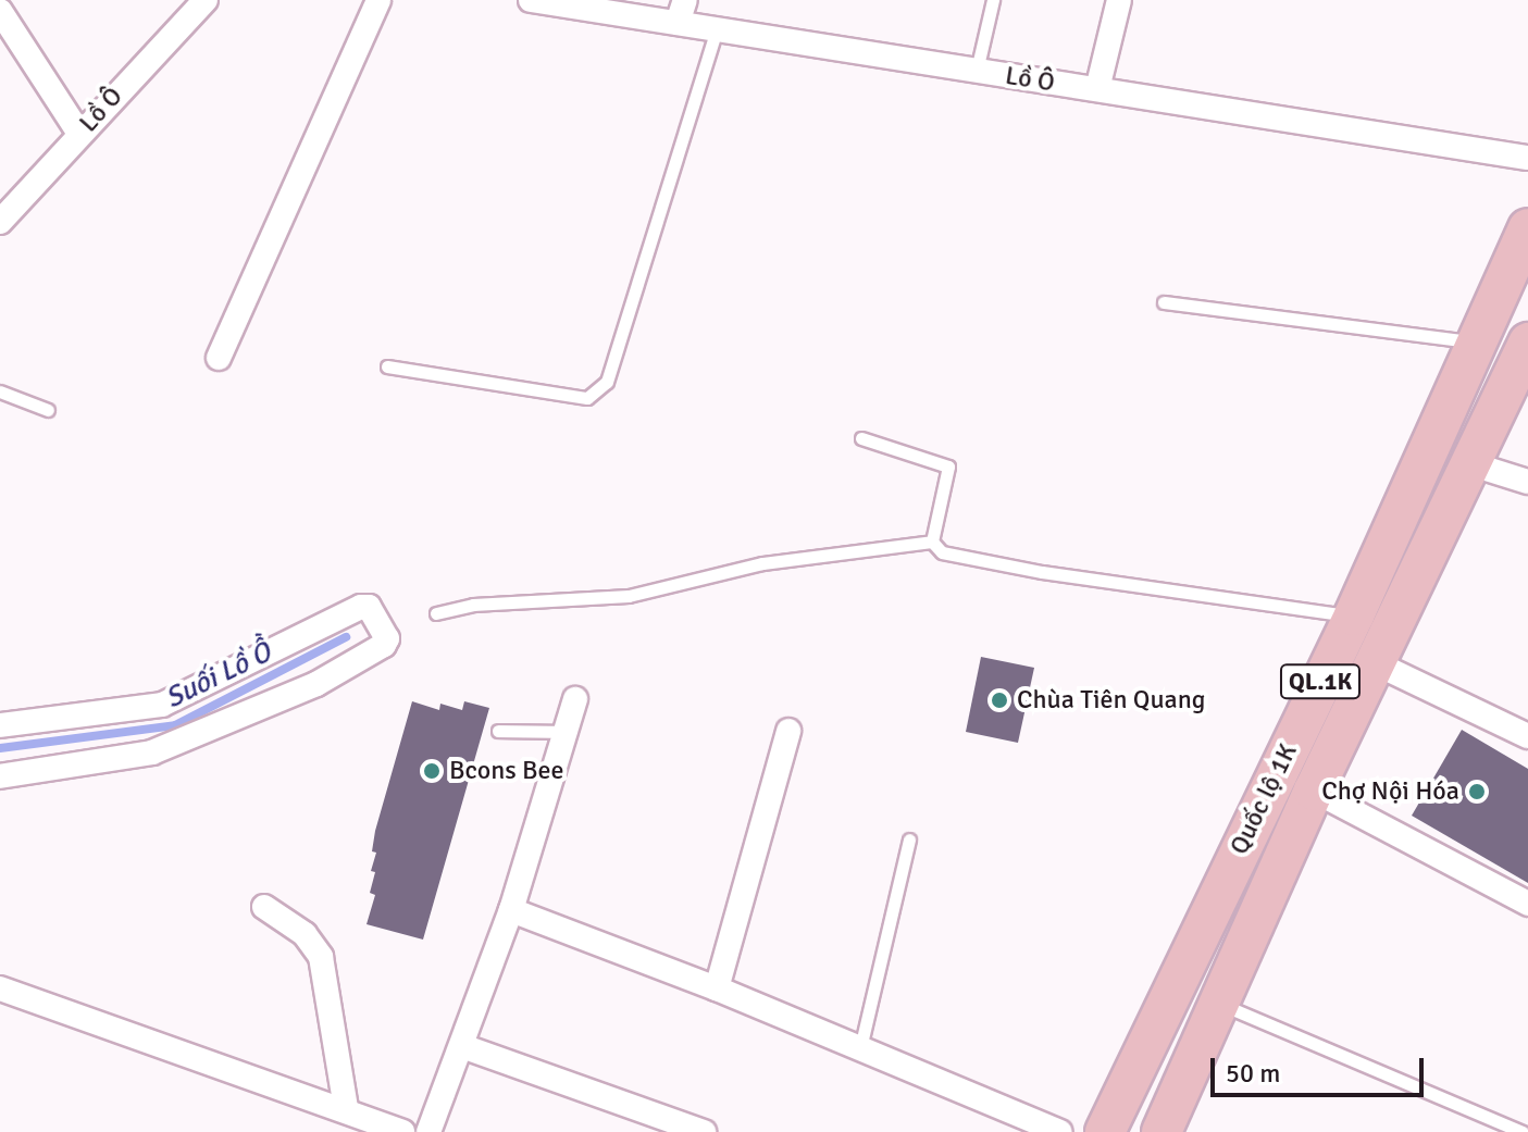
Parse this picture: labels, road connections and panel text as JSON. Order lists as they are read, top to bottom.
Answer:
{
  "streets": {
    "main road": ["QL.1K", "Quốc lộ 1K"],
    "street": ["Lồ Ô"]
  },
  "water": ["Suối Lồ Ồ"],
  "places": ["Chùa Tiên Quang", "Bcons Bee", "Chợ Nội Hóa"],
  "scale_bar": "50 m"
}
